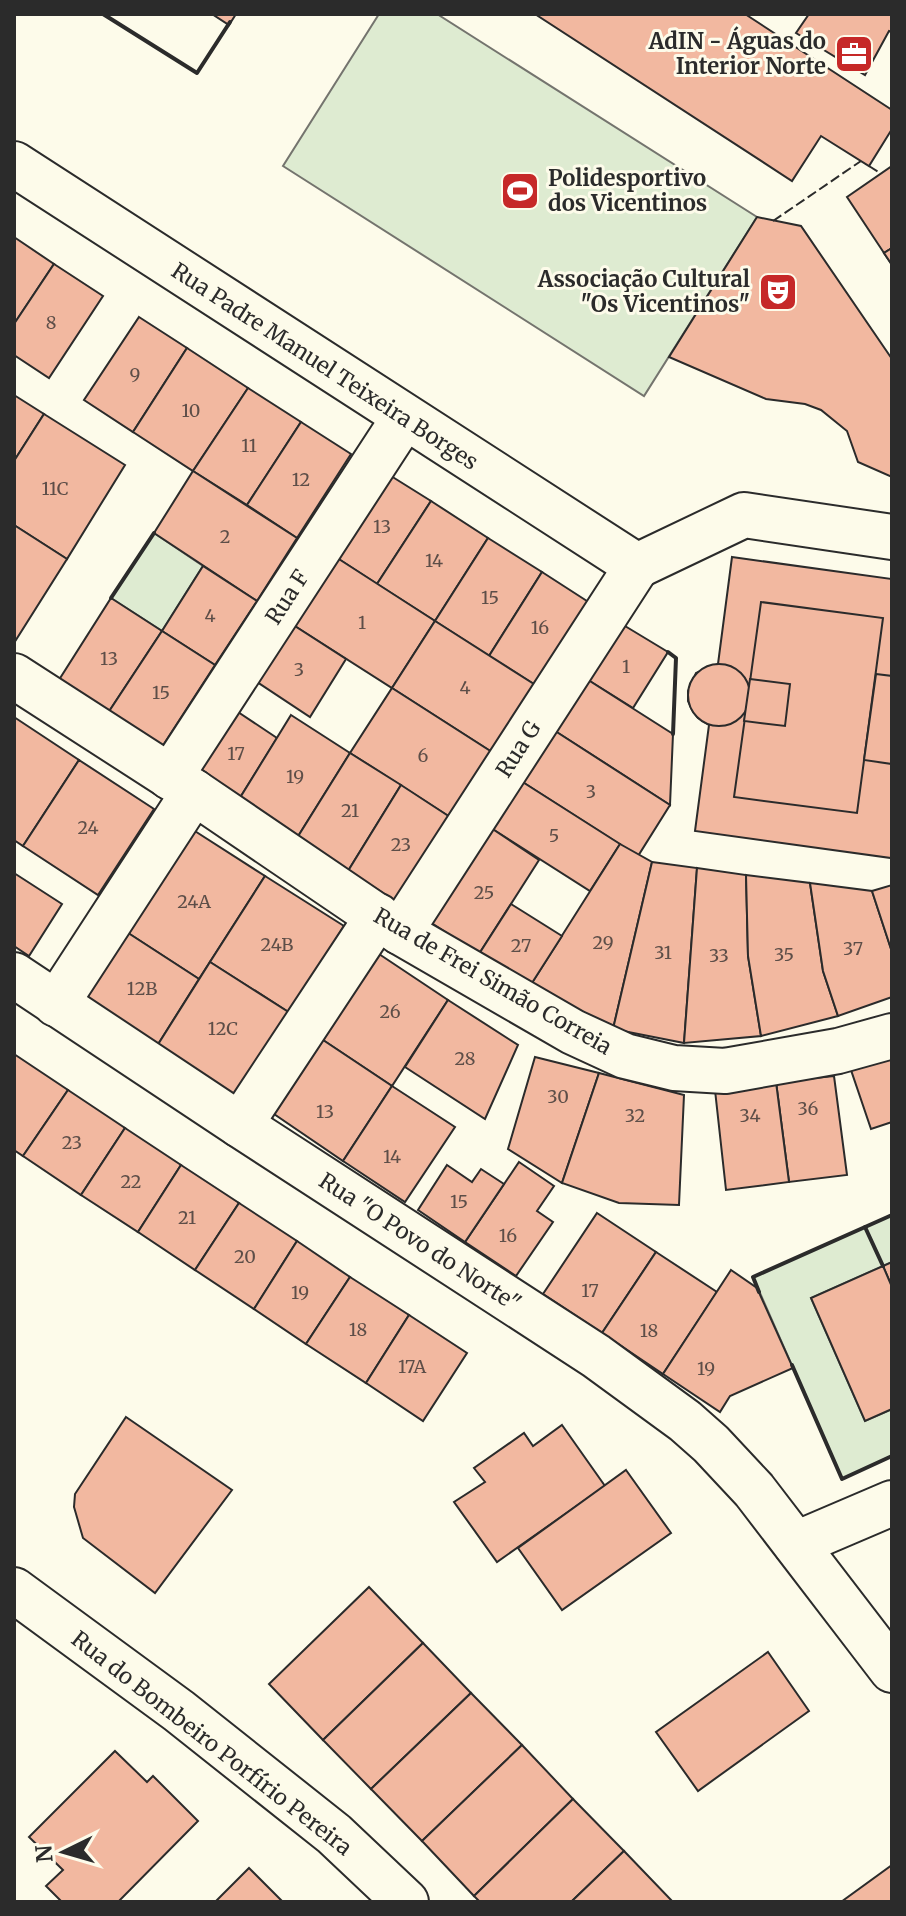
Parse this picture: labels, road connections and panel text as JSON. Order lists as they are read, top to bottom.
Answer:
{
  "streets": {
    "street": [
      "Rua Padre Manuel Teixeira Borges",
      "Rua F",
      "Rua G",
      "Rua de Frei Simão Correia",
      "Rua \"O Povo do Norte\"",
      "Rua do Bombeiro Porfírio Pereira"
    ]
  },
  "crossings": [
    ["Rua Padre Manuel Teixeira Borges", "Rua F"],
    ["Rua Padre Manuel Teixeira Borges", "Rua G"],
    ["Rua F", "Rua de Frei Simão Correia"],
    ["Rua F", "Rua \"O Povo do Norte\""],
    ["Rua G", "Rua de Frei Simão Correia"],
    ["Rua G", "Rua \"O Povo do Norte\""]
  ],
  "places": {
    "office": ["AdIN - Águas do Interior Norte"],
    "sports": ["Polidesportivo dos Vicentinos"],
    "theatre": ["Associação Cultural \"Os Vicentinos\""]
  },
  "house_numbers": [
    "8",
    "9",
    "10",
    "11",
    "12",
    "11C",
    "13",
    "2",
    "14",
    "15",
    "4",
    "1",
    "16",
    "13",
    "1",
    "3",
    "4",
    "15",
    "17",
    "6",
    "19",
    "3",
    "21",
    "24",
    "5",
    "23",
    "25",
    "24A",
    "29",
    "24B",
    "27",
    "37",
    "31",
    "35",
    "33",
    "12B",
    "26",
    "12C",
    "28",
    "30",
    "36",
    "13",
    "32",
    "34",
    "23",
    "14",
    "22",
    "15",
    "21",
    "16",
    "20",
    "17",
    "19",
    "18",
    "18",
    "17A",
    "19"
  ],
  "north": "left"
}
